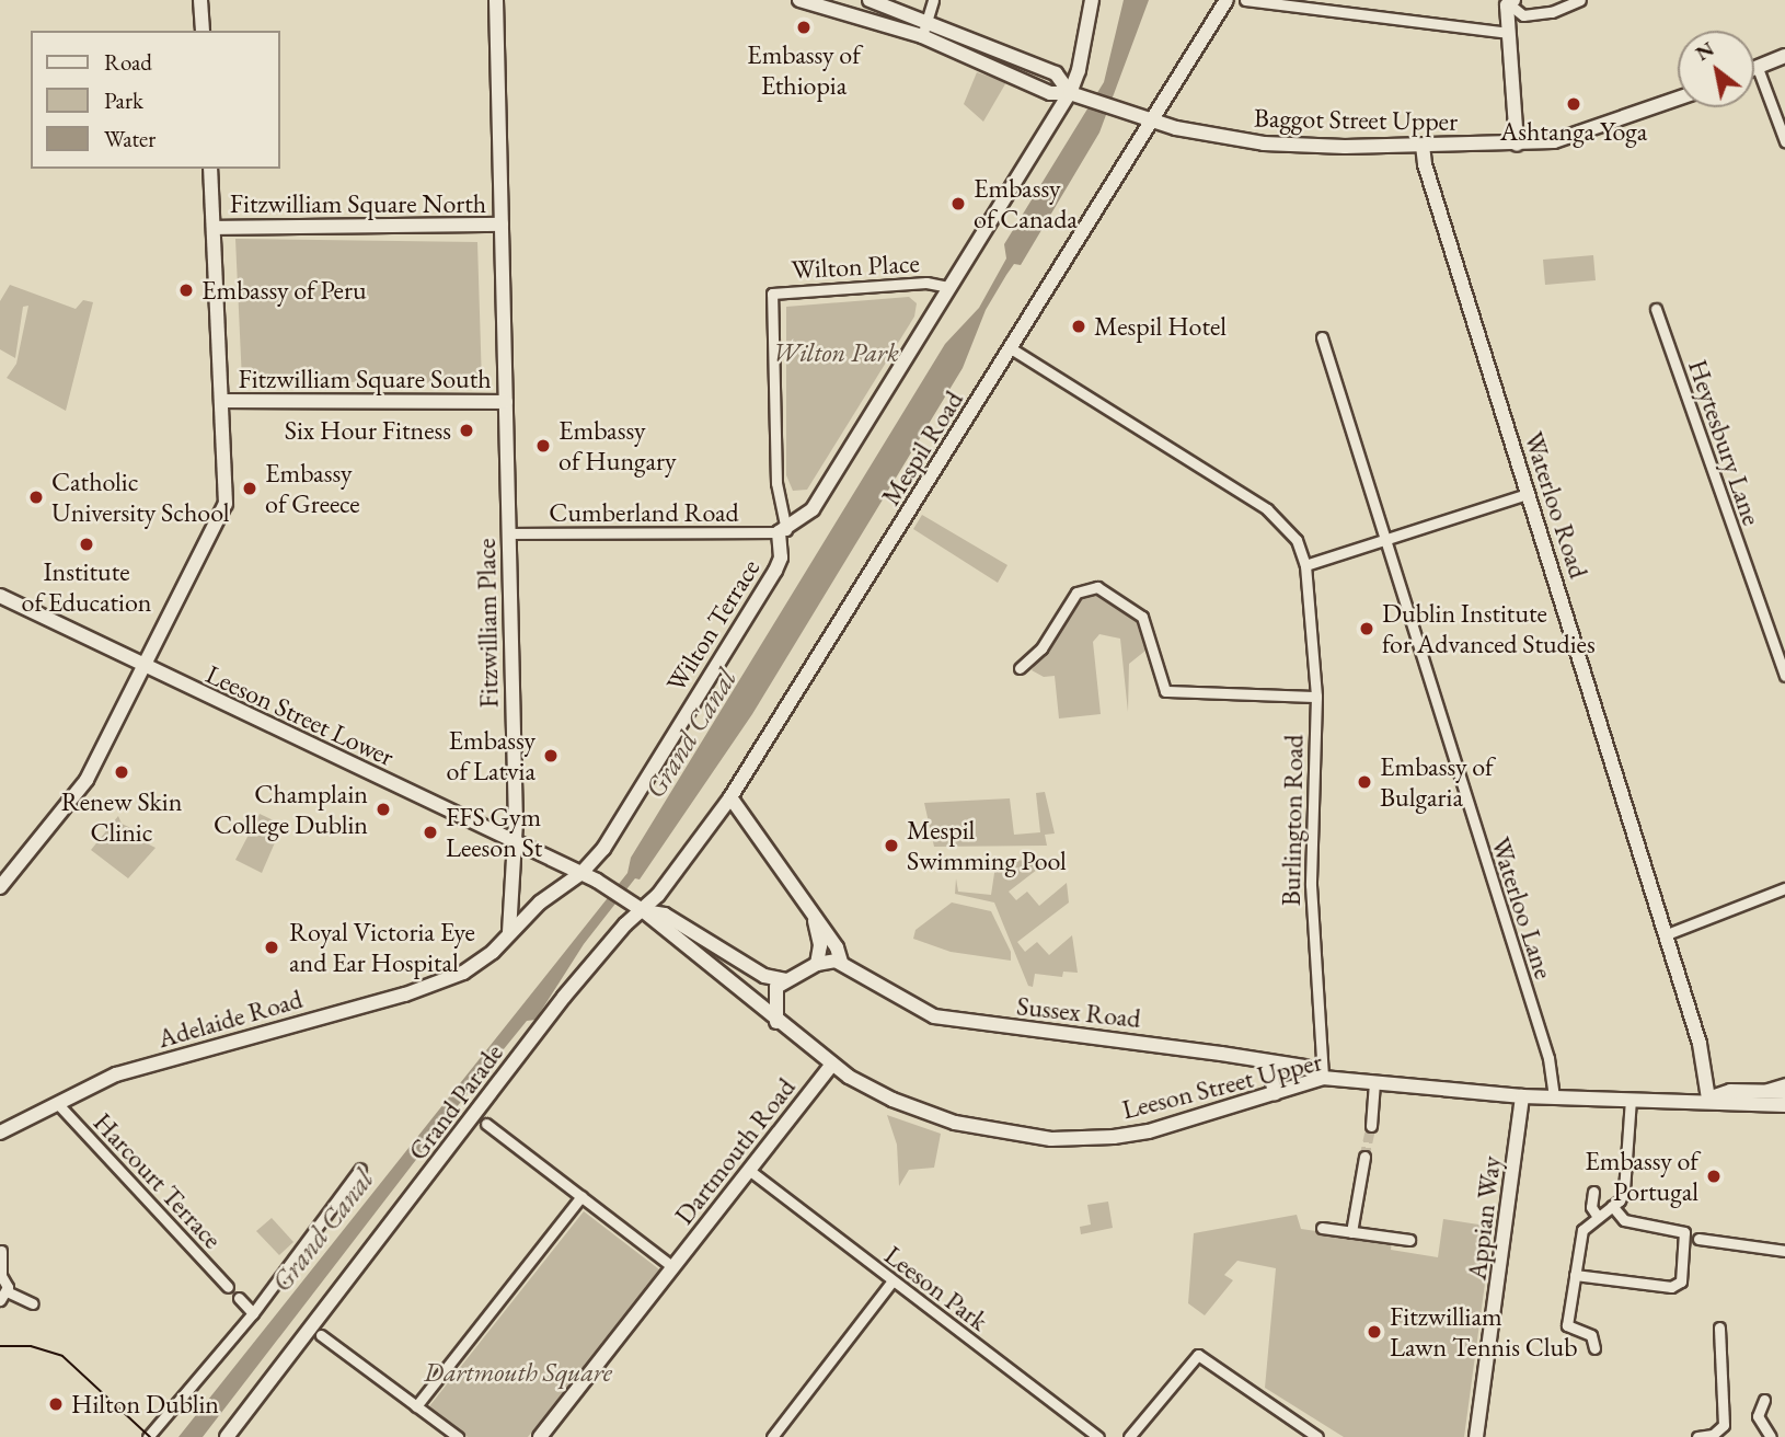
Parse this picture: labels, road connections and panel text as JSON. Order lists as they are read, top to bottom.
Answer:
{
  "streets": {
    "main road": [
      "Baggot Street Upper",
      "Fitzwilliam Square North",
      "Fitzwilliam Square South",
      "Mespil Road",
      "Waterloo Road",
      "Fitzwilliam Place",
      "Wilton Terrace",
      "Leeson Street Lower",
      "Sussex Road",
      "Adelaide Road",
      "Leeson Street Upper",
      "Grand Parade",
      "Dartmouth Road",
      "Appian Way"
    ],
    "street": [
      "Wilton Place",
      "Heytesbury Lane",
      "Cumberland Road",
      "Burlington Road",
      "Waterloo Lane",
      "Harcourt Terrace",
      "Leeson Park"
    ]
  },
  "crossings": [
    ["Baggot Street Upper", "Mespil Road"],
    ["Baggot Street Upper", "Waterloo Road"],
    ["Fitzwilliam Square North", "Fitzwilliam Place"],
    ["Wilton Place", "Cumberland Road"],
    ["Wilton Place", "Wilton Terrace"],
    ["Fitzwilliam Square South", "Fitzwilliam Place"],
    ["Mespil Road", "Burlington Road"],
    ["Mespil Road", "Leeson Street Upper"],
    ["Mespil Road", "Grand Parade"],
    ["Waterloo Road", "Leeson Street Upper"],
    ["Cumberland Road", "Fitzwilliam Place"],
    ["Cumberland Road", "Wilton Terrace"],
    ["Fitzwilliam Place", "Leeson Street Lower"],
    ["Wilton Terrace", "Leeson Street Lower"],
    ["Wilton Terrace", "Adelaide Road"],
    ["Leeson Street Lower", "Adelaide Road"],
    ["Leeson Street Lower", "Leeson Street Upper"],
    ["Burlington Road", "Sussex Road"],
    ["Burlington Road", "Leeson Street Upper"],
    ["Waterloo Lane", "Leeson Street Upper"],
    ["Sussex Road", "Leeson Street Upper"],
    ["Adelaide Road", "Harcourt Terrace"],
    ["Leeson Street Upper", "Grand Parade"],
    ["Leeson Street Upper", "Dartmouth Road"],
    ["Leeson Street Upper", "Appian Way"],
    ["Dartmouth Road", "Leeson Park"]
  ],
  "water": ["Grand Canal"],
  "parks": ["Wilton Park", "Dartmouth Square"],
  "places": [
    "Embassy of Ethiopia",
    "Ashtanga Yoga",
    "Embassy of Canada",
    "Embassy of Peru",
    "Mespil Hotel",
    "Six Hour Fitness",
    "Embassy of Hungary",
    "Embassy of Greece",
    "Catholic University School",
    "Institute of Education",
    "Dublin Institute for Advanced Studies",
    "Embassy of Latvia",
    "Renew Skin Clinic",
    "Embassy of Bulgaria",
    "Champlain College Dublin",
    "FFS Gym Leeson St",
    "Mespil Swimming Pool",
    "Royal Victoria Eye and Ear Hospital",
    "Embassy of Portugal",
    "Fitzwilliam Lawn Tennis Club",
    "Hilton Dublin"
  ],
  "legend": ["Road", "Park", "Water"],
  "north": "top left"
}
